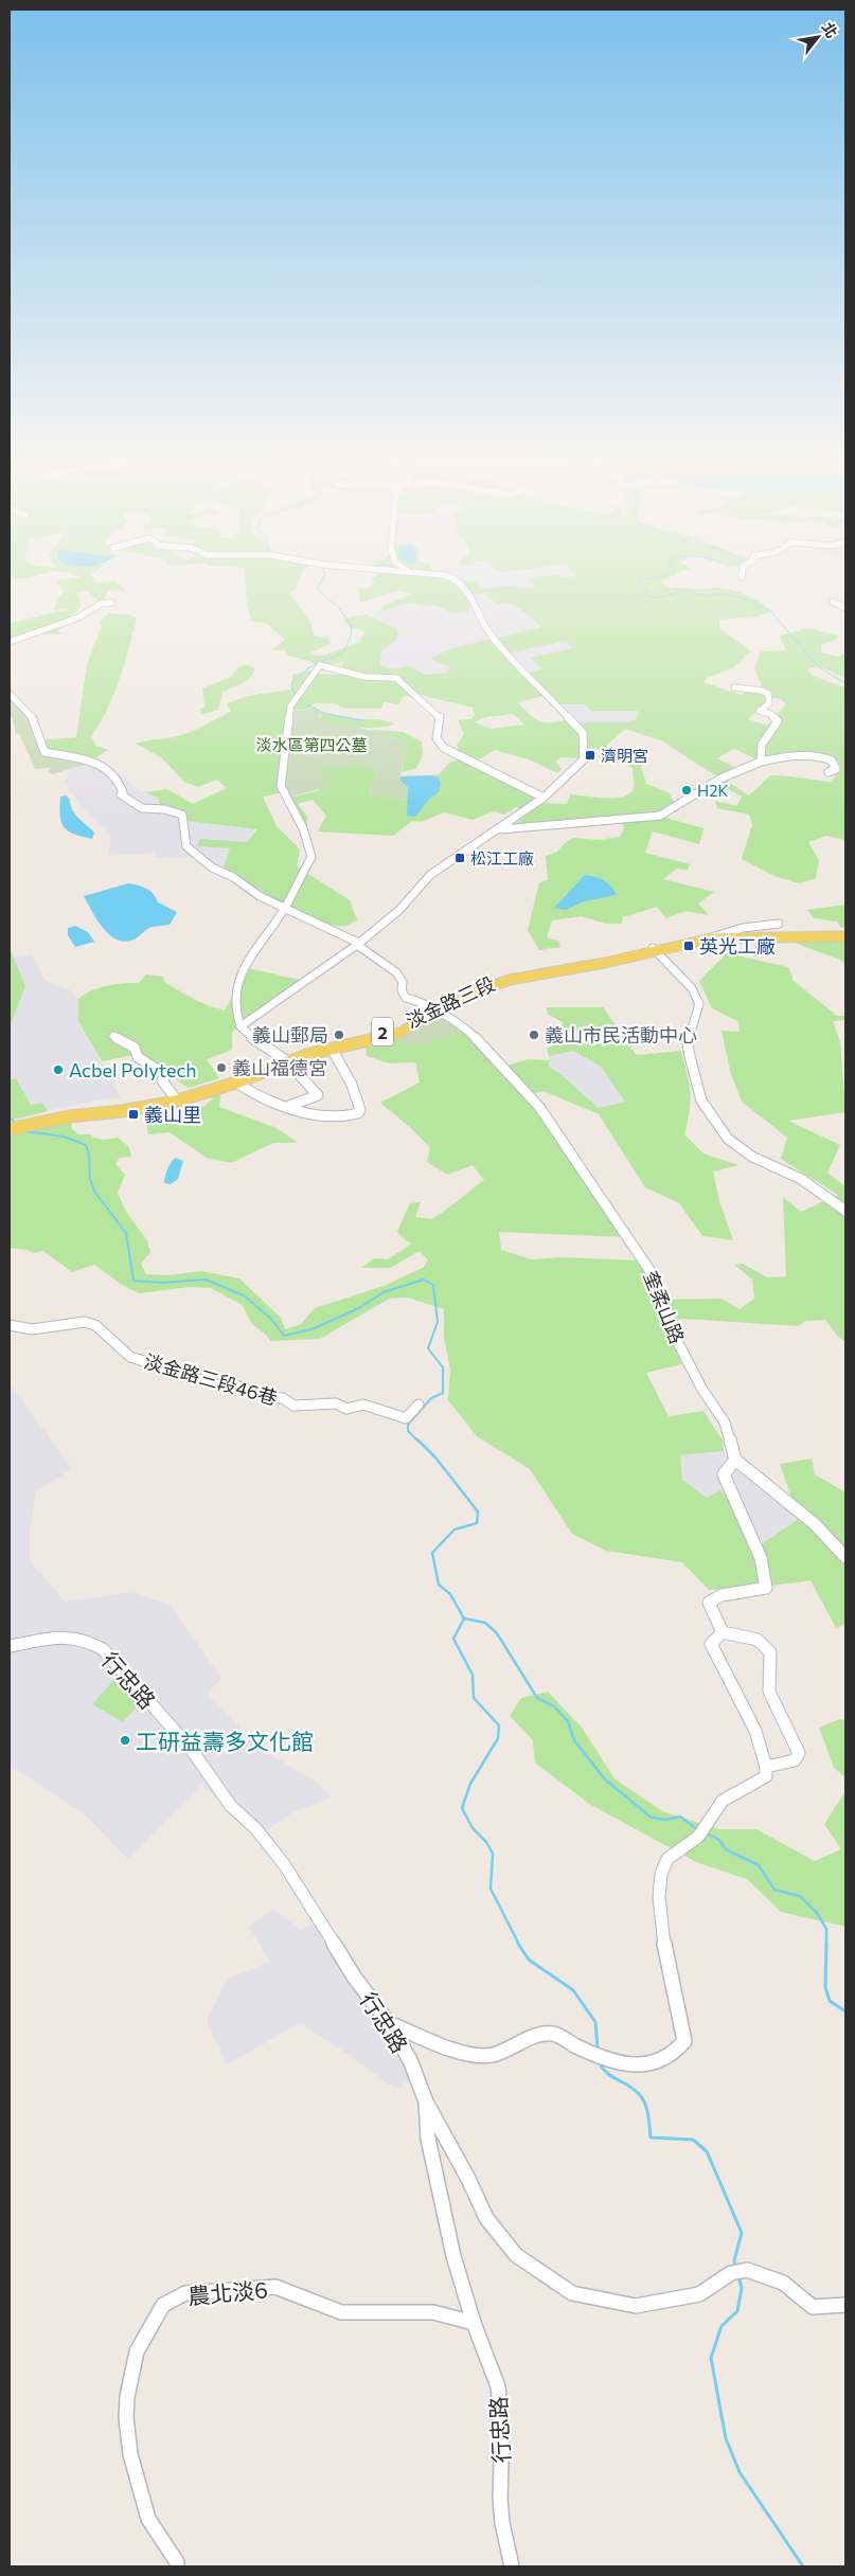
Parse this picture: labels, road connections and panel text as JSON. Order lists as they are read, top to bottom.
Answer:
{
  "streets": {
    "main road": ["淡金路三段", "2"],
    "street": [
      "奎柔山路",
      "淡金路三段46巷",
      "行忠路",
      "農北淡6"
    ]
  },
  "crossings": [
    ["淡金路三段", "2"],
    ["淡金路三段", "奎柔山路"],
    ["行忠路", "農北淡6"]
  ],
  "parks": ["淡水區第四公墓"],
  "places": {
    "transit": [
      "濟明宮",
      "松江工廠",
      "英光工廠",
      "義山里"
    ],
    "other": [
      "H2K",
      "義山郵局",
      "義山市民活動中心",
      "義山福德宮",
      "Acbel Polytech",
      "工研益壽多文化館"
    ]
  },
  "north": "top right"
}
